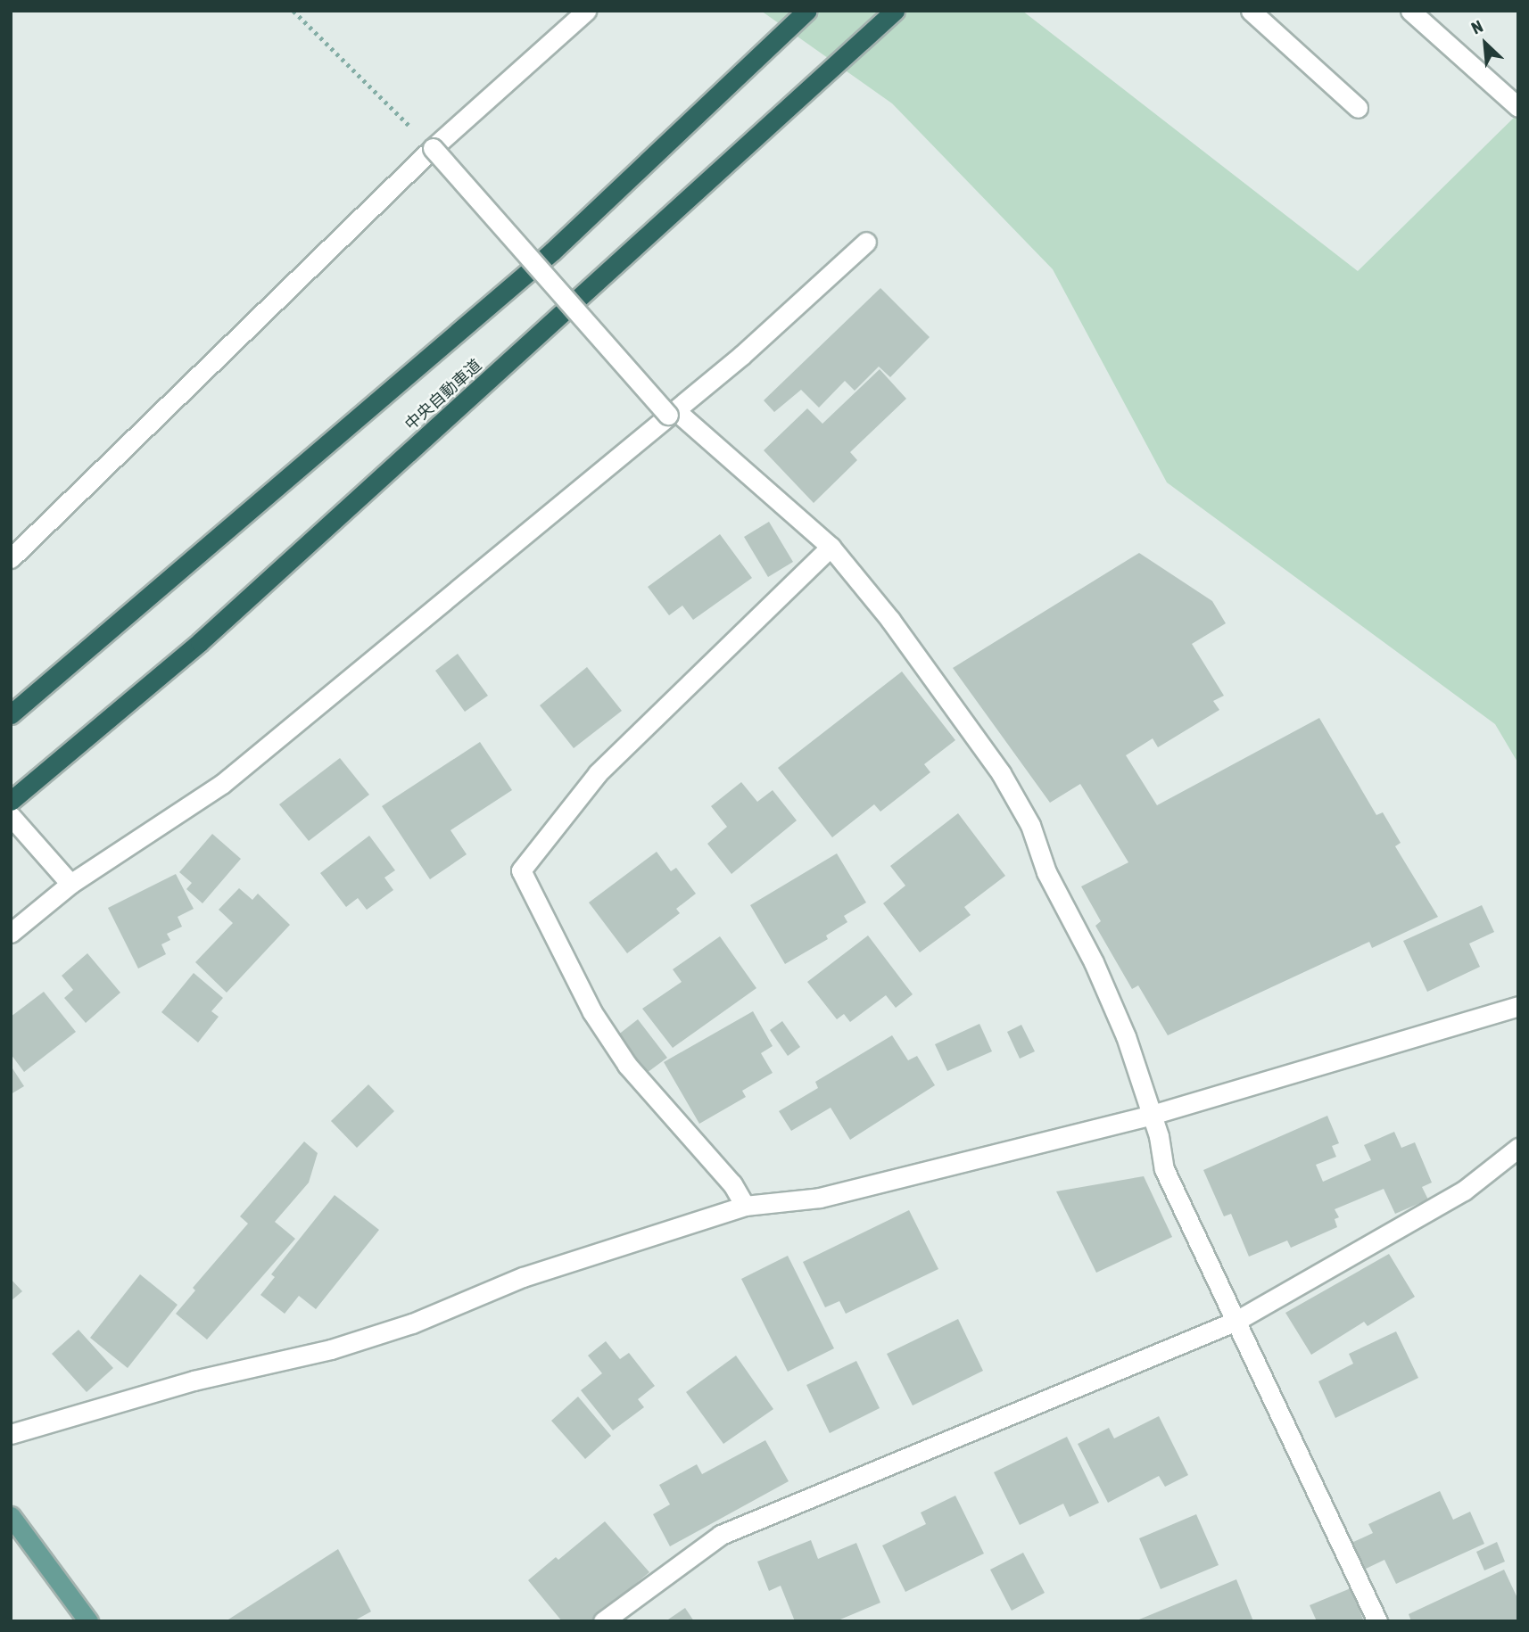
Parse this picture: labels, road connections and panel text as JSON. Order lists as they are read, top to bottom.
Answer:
{
  "streets": {
    "highway": ["中央自動車道"]
  },
  "north": "top left"
}
